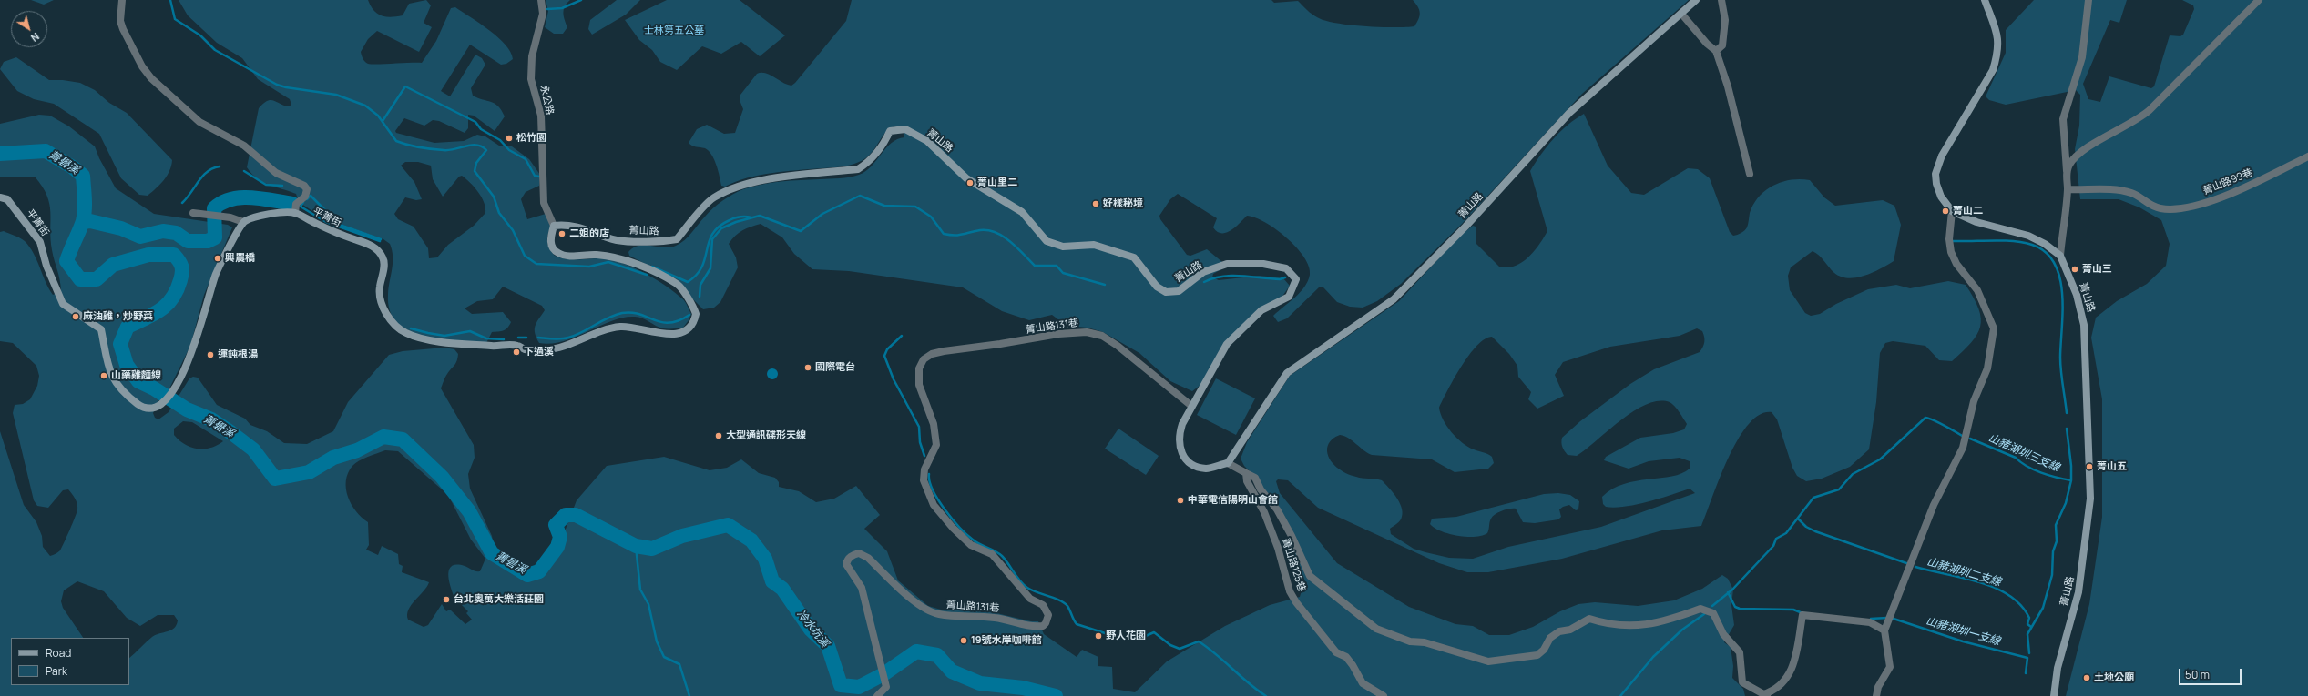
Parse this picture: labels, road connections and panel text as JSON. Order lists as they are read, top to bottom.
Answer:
{
  "streets": {
    "street": [
      "永公路",
      "菁山路",
      "菁山路99巷",
      "平菁街",
      "菁山路131巷",
      "菁山路125巷"
    ]
  },
  "crossings": [
    ["永公路", "菁山路"],
    ["永公路", "平菁街"],
    ["菁山路", "平菁街"],
    ["菁山路", "菁山路131巷"]
  ],
  "water": [
    "菁礐溪",
    "山豬湖圳三支線",
    "山豬湖圳二支線",
    "冷水坑溪",
    "山豬湖圳一支線"
  ],
  "parks": ["士林第五公墓"],
  "places": [
    "松竹園",
    "菁山里二",
    "好樣秘境",
    "菁山二",
    "二姐的店",
    "興農橋",
    "菁山三",
    "麻油雞，炒野菜",
    "下過溪",
    "運鈍根湯",
    "國際電台",
    "山藥雞麵線",
    "大型通訊碟形天線",
    "菁山五",
    "中華電信陽明山會館",
    "台北奧萬大樂活莊園",
    "野人花園",
    "19號水岸咖啡館",
    "土地公廟"
  ],
  "legend": ["Road", "Park"],
  "scale_bar": "50 m",
  "north": "bottom right"
}
